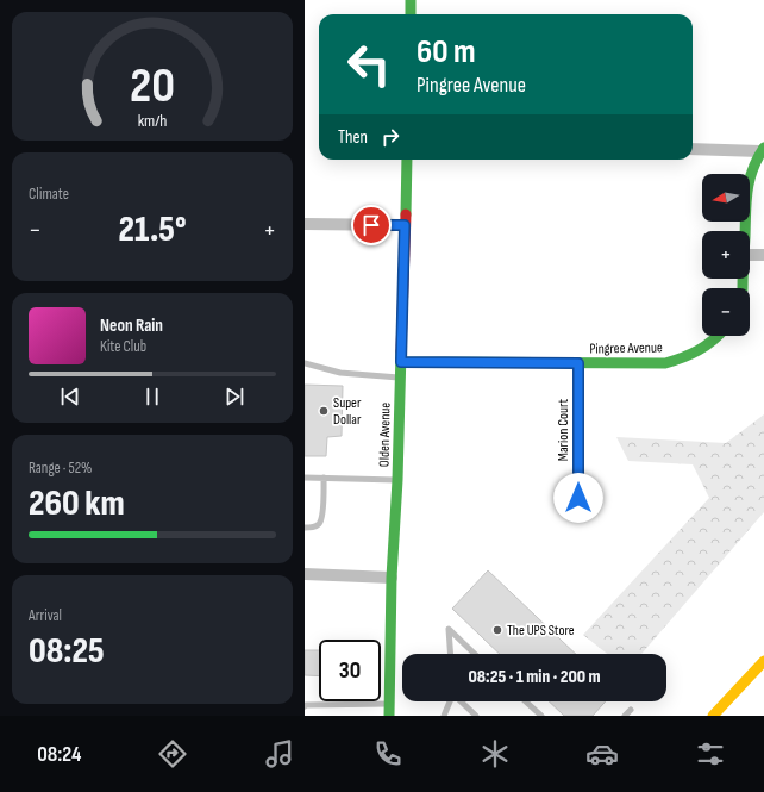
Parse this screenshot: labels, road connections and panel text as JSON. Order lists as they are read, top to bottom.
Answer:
{
  "streets": {
    "main road": ["Pingree Avenue", "Olden Avenue"],
    "street": ["Marion Court"]
  },
  "crossings": [
    ["Pingree Avenue", "Marion Court"],
    ["Pingree Avenue", "Olden Avenue"]
  ],
  "places": ["Super Dollar", "The UPS Store"],
  "north": "left",
  "page": {
    "turn": ["60 m", "Pingree Avenue"],
    "then": "Then",
    "tile": [
      "Climate",
      ["Range · 52%", "260 km"],
      ["Arrival", "08:25"]
    ],
    "map_buttons": ["+", "−"],
    "heat": ["−", "21.5°", "+"],
    "song": ["Neon Rain", "Kite Club"],
    "limit": "30",
    "trip": "08:25 · 1 min · 200 m",
    "tabs": "08:24",
    "gauge": ["20", "km/h"]
  }
}
